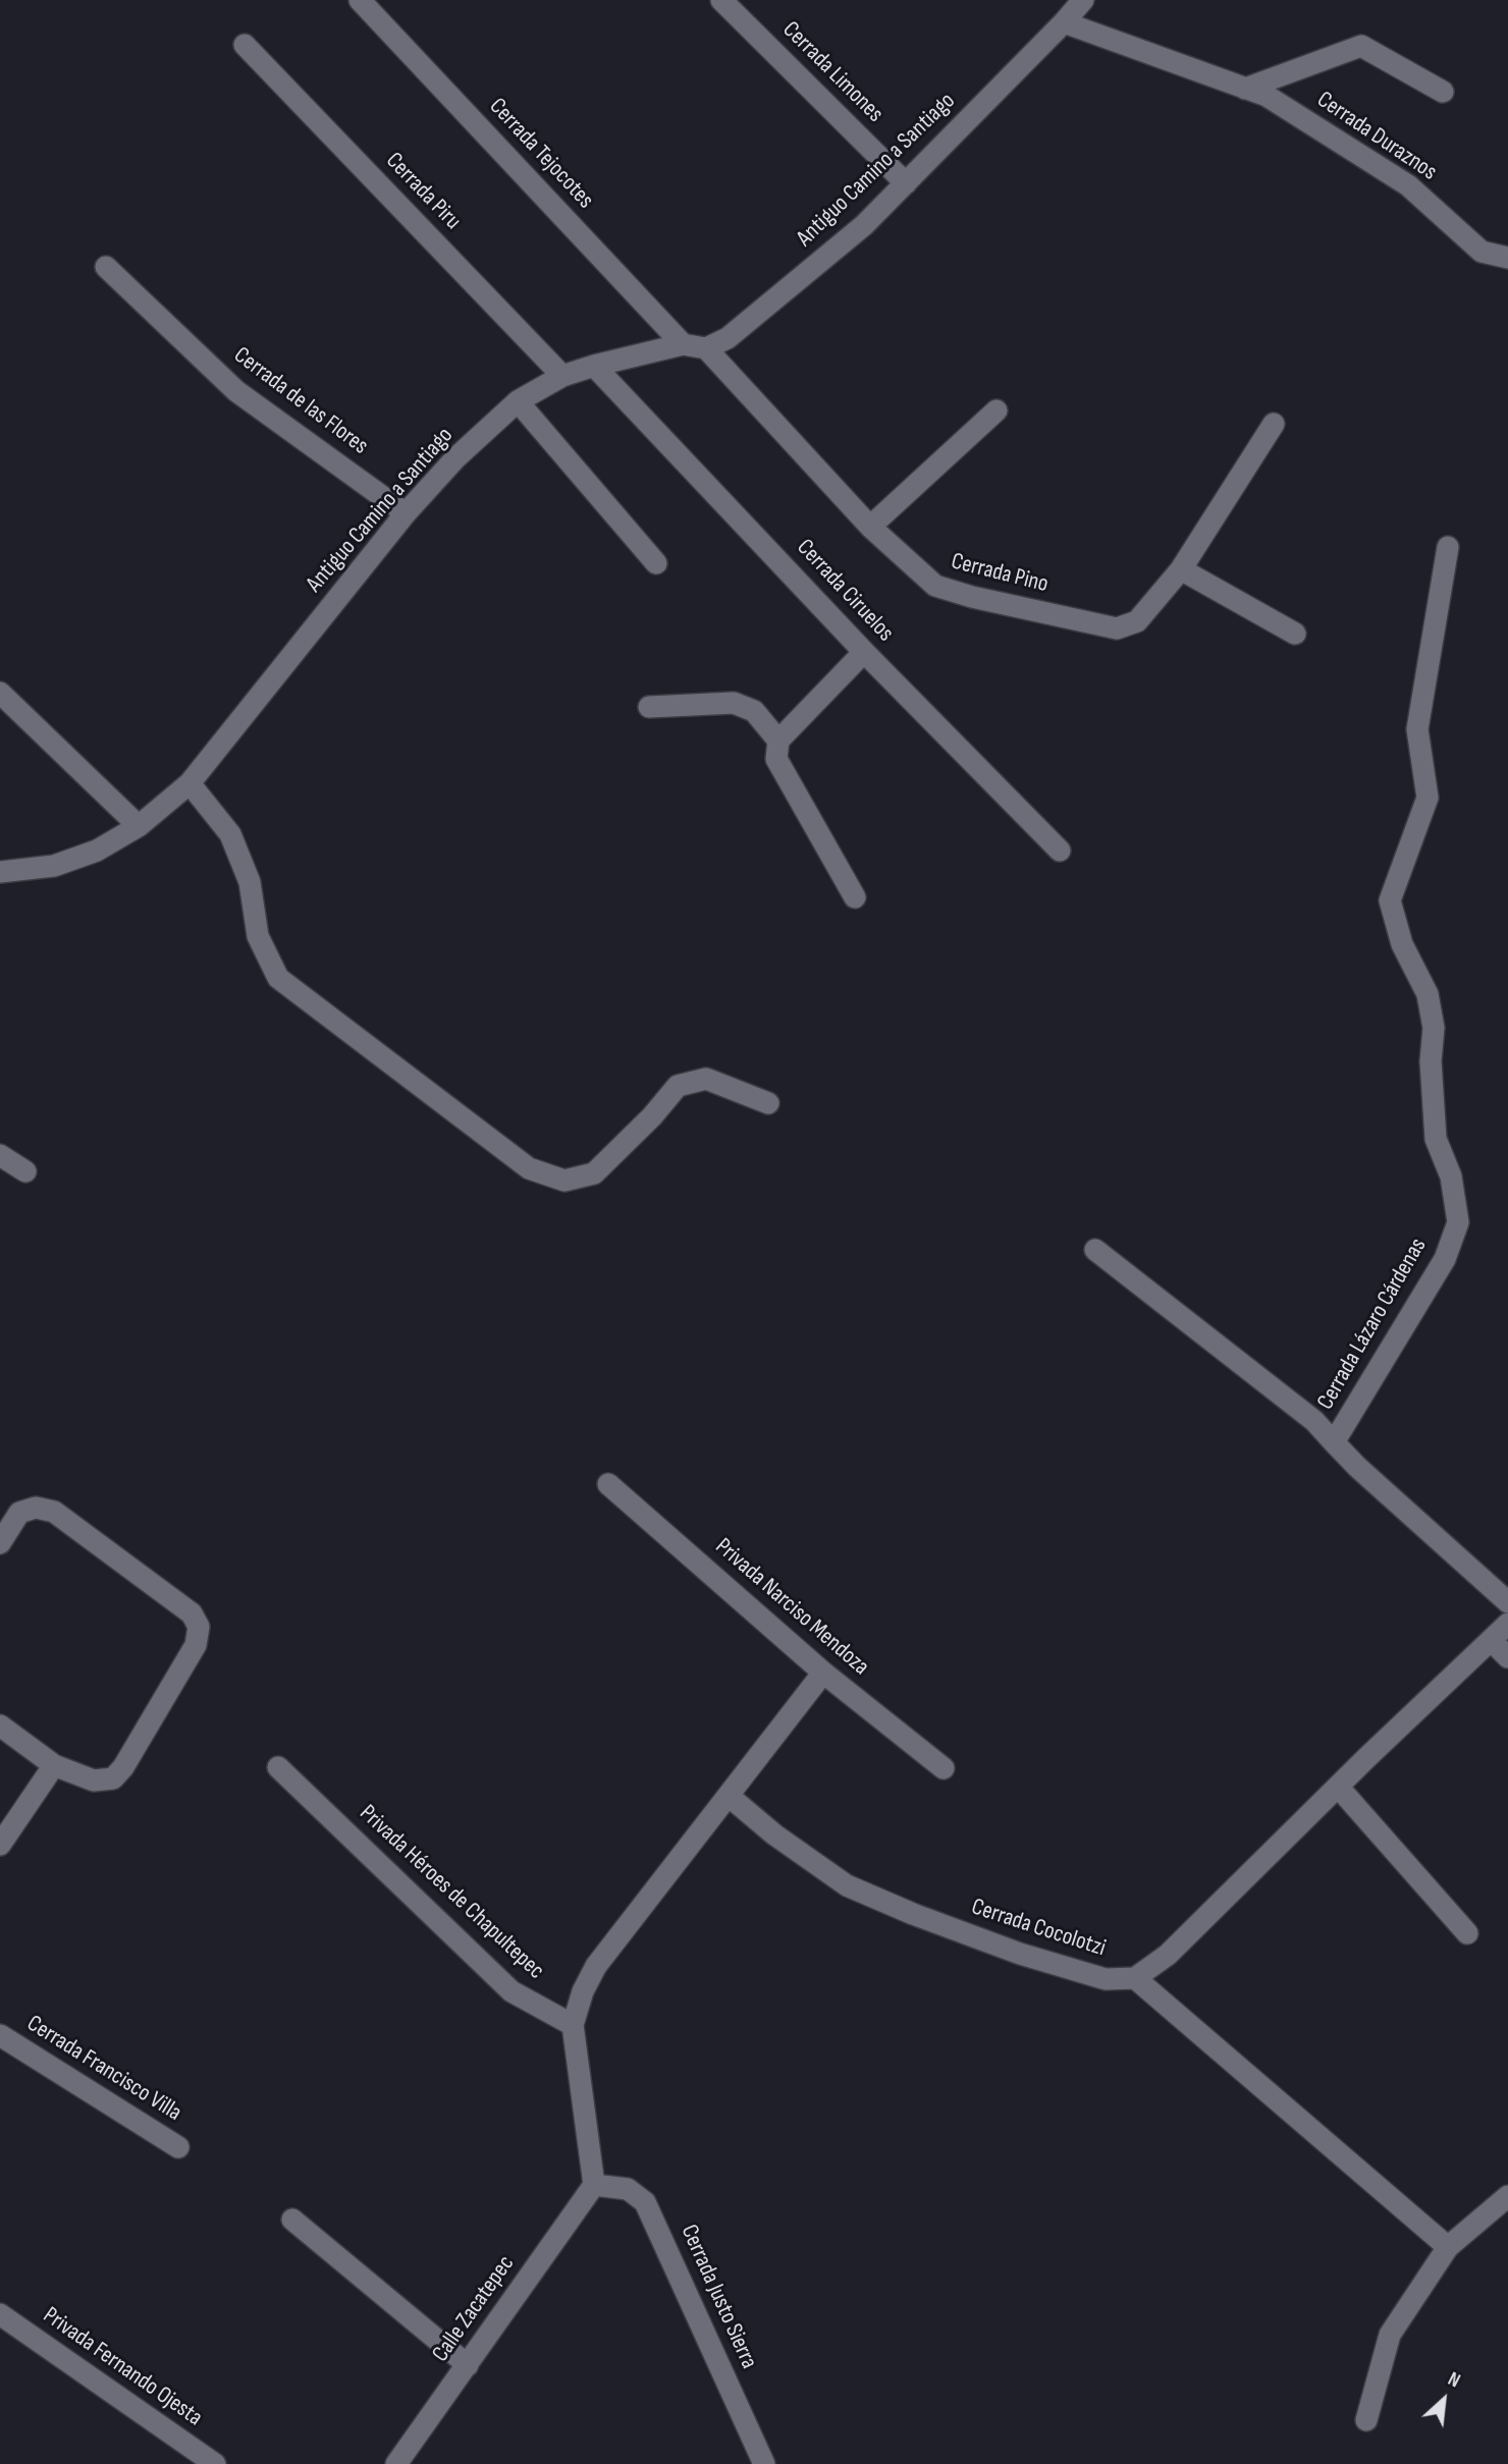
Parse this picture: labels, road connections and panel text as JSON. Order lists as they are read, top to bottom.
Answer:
{
  "streets": {
    "street": [
      "Cerrada Limones",
      "Cerrada Duraznos",
      "Cerrada Tejocotes",
      "Antiguo Camino a Santiago",
      "Cerrada Piru",
      "Cerrada de las Flores",
      "Cerrada Pino",
      "Cerrada Ciruelos",
      "Cerrada Lázaro Cárdenas",
      "Privada Narciso Mendoza",
      "Privada Héroes de Chapultepec",
      "Cerrada Cocolotzi",
      "Cerrada Francisco Villa",
      "Cerrada Justo Sierra",
      "Calle Zacatepec",
      "Privada Fernando Ojesta"
    ]
  },
  "crossings": [
    ["Cerrada Limones", "Antiguo Camino a Santiago"],
    ["Cerrada Duraznos", "Antiguo Camino a Santiago"],
    ["Cerrada Tejocotes", "Antiguo Camino a Santiago"],
    ["Antiguo Camino a Santiago", "Cerrada Piru"],
    ["Antiguo Camino a Santiago", "Cerrada de las Flores"],
    ["Antiguo Camino a Santiago", "Cerrada Pino"],
    ["Antiguo Camino a Santiago", "Cerrada Ciruelos"],
    ["Cerrada Justo Sierra", "Calle Zacatepec"]
  ],
  "north": "top right"
}
